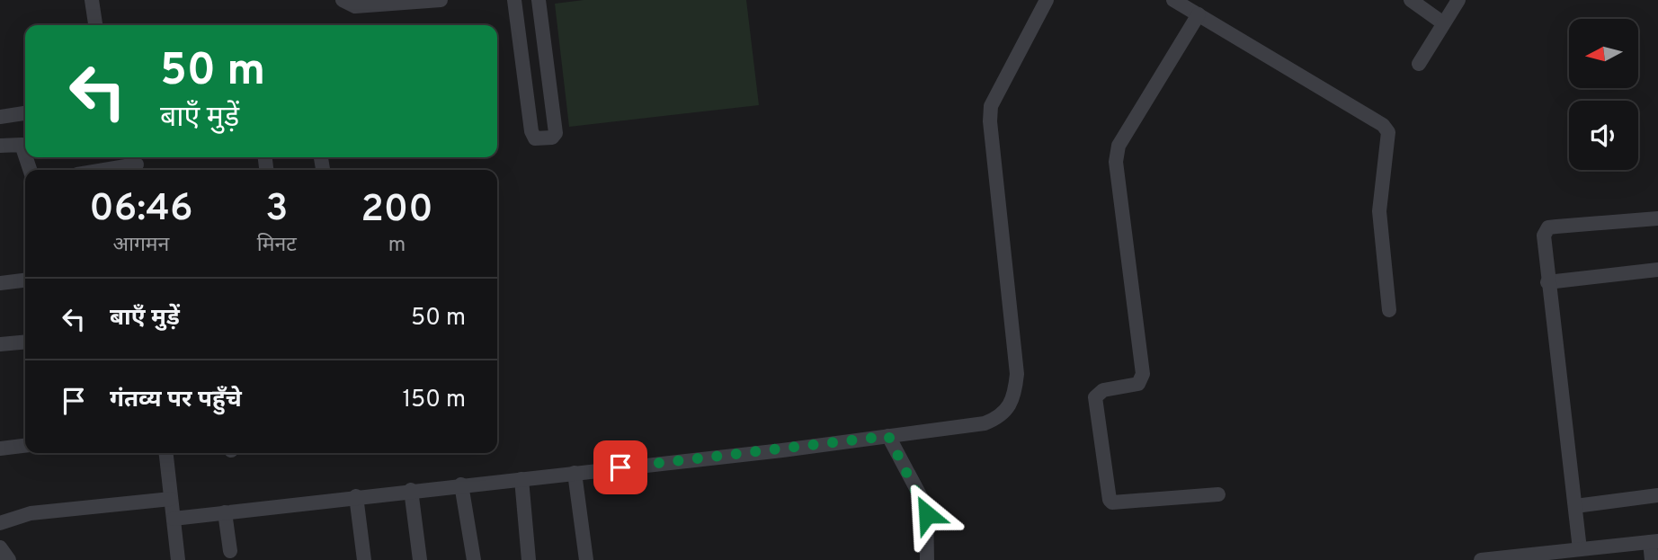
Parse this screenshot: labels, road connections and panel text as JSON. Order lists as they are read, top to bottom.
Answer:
{
  "north": "left",
  "page": {
    "turn": ["50 m", "बाएँ मुड़ें"],
    "eta": [
      "06:46",
      "आगमन",
      "3",
      "मिनट",
      "200",
      "m"
    ],
    "list": [
      {
        "name": "बाएँ मुड़ें",
        "value": "50 m"
      },
      {
        "name": "गंतव्य पर पहुँचे",
        "value": "150 m"
      }
    ]
  }
}
